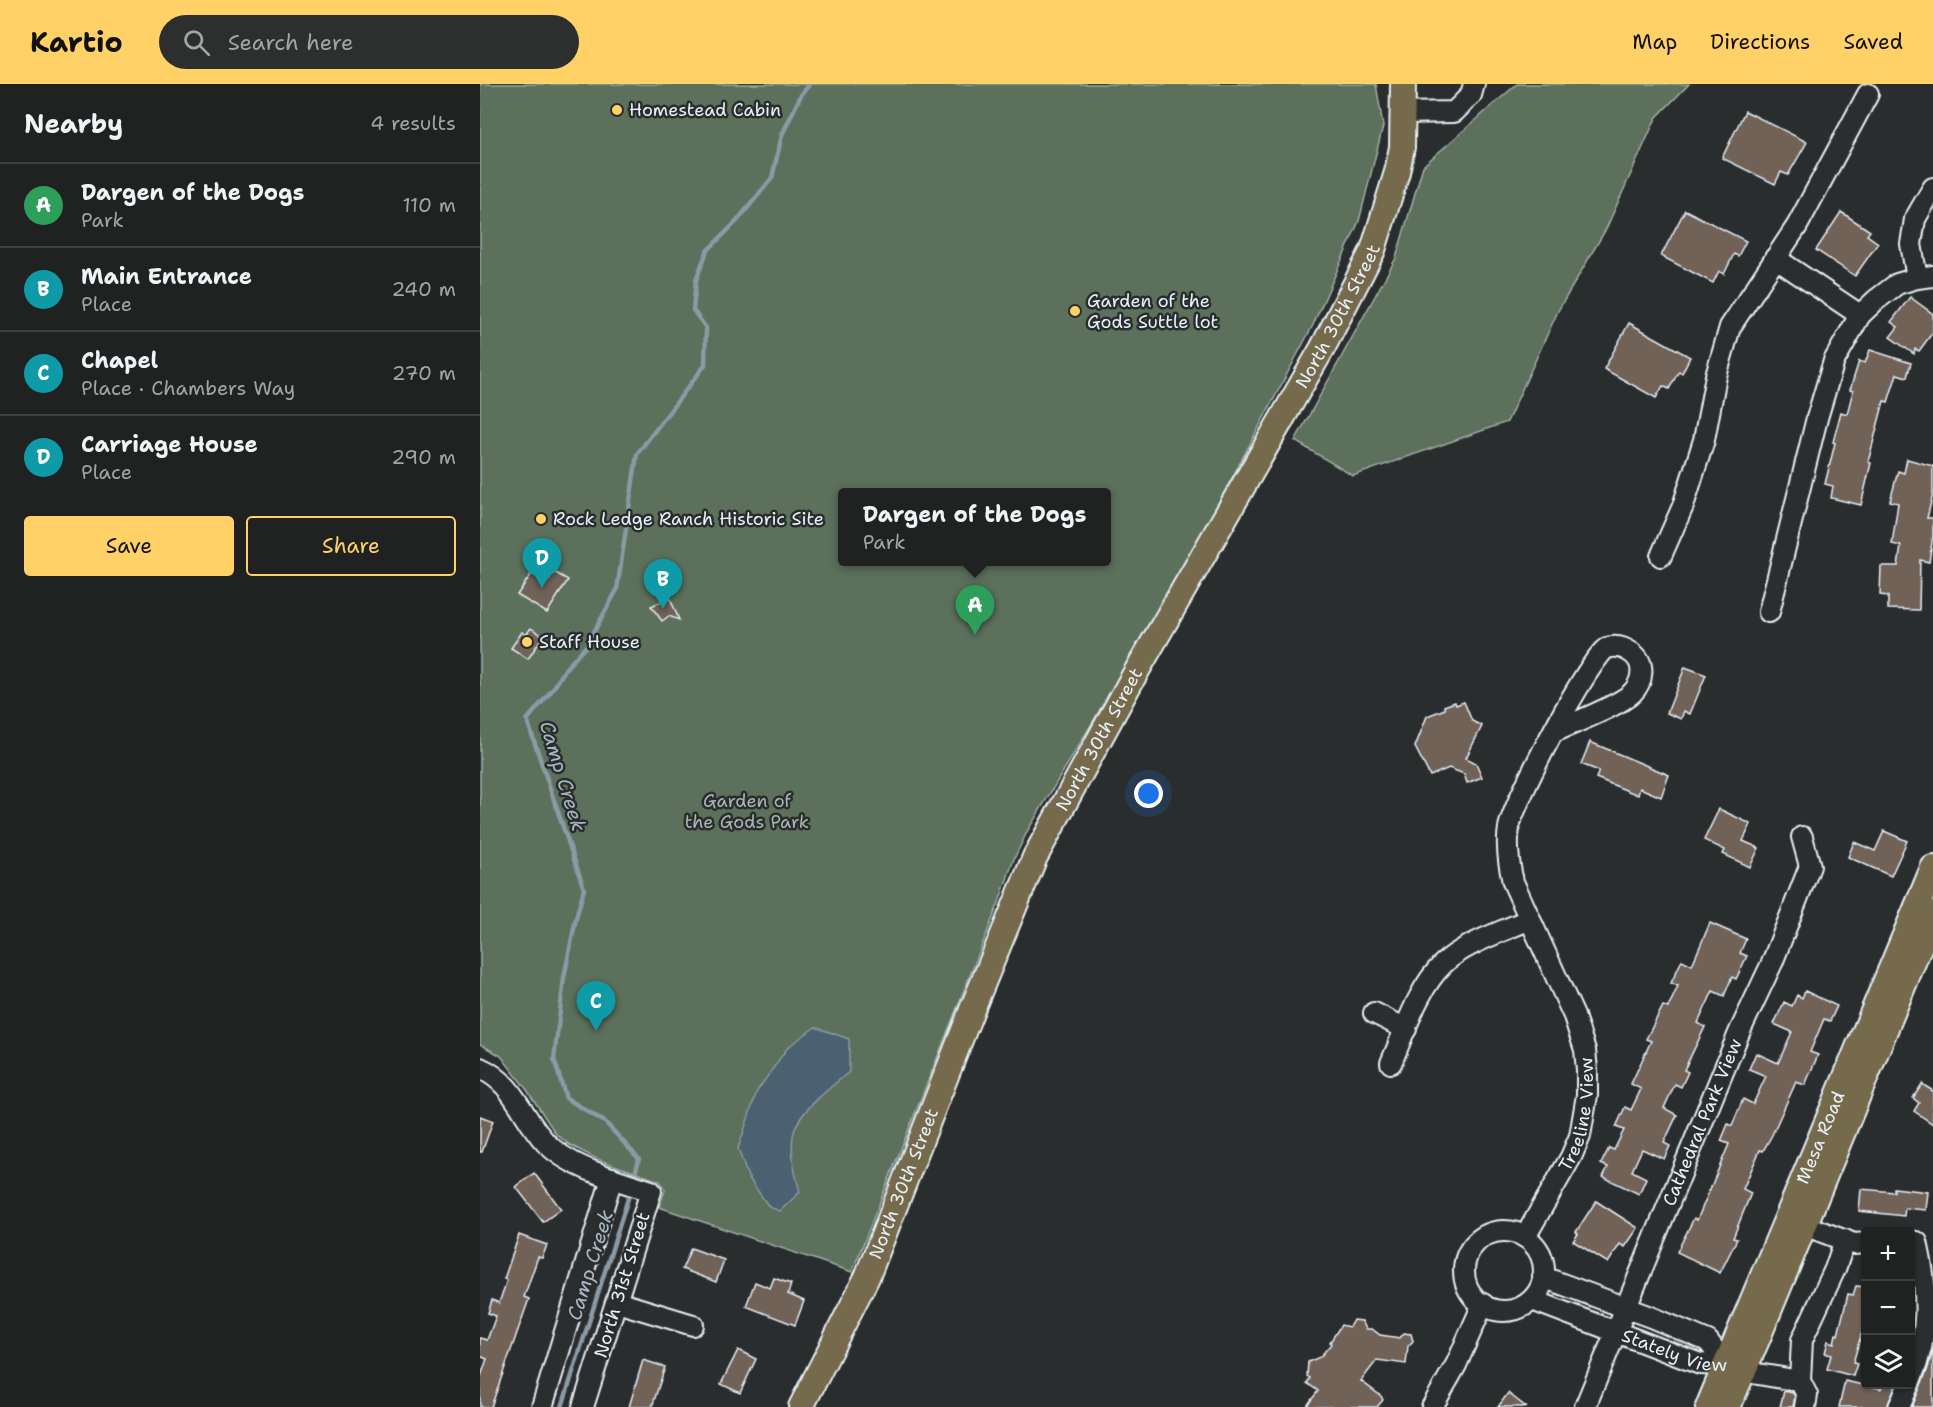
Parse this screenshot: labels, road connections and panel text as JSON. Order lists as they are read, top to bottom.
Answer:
{
  "streets": {
    "main road": ["North 30th Street", "Mesa Road"],
    "street": [
      "Treeline View",
      "Cathedral Park View",
      "North 31st Street",
      "Stately View"
    ]
  },
  "crossings": [
    ["Treeline View", "Stately View"],
    ["Cathedral Park View", "Stately View"],
    ["Mesa Road", "Stately View"]
  ],
  "water": ["Camp Creek"],
  "parks": ["Garden of the Gods Park"],
  "places": [
    "Homestead Cabin",
    "Garden of the Gods Suttle lot",
    "Rock Ledge Ranch Historic Site",
    "Staff House"
  ],
  "page": {
    "header": "Kartio",
    "search": "Search here",
    "nav": ["Map", "Directions", "Saved"],
    "heading": ["Nearby", "4 results"],
    "list": [
      {
        "mark": "A",
        "name": "Dargen of the Dogs",
        "note": "Park",
        "value": "110 m"
      },
      {
        "mark": "B",
        "name": "Main Entrance",
        "note": "Place",
        "value": "240 m"
      },
      {
        "mark": "C",
        "name": "Chapel",
        "note": "Place · Chambers Way",
        "value": "270 m"
      },
      {
        "mark": "D",
        "name": "Carriage House",
        "note": "Place",
        "value": "290 m"
      }
    ],
    "popup": ["Dargen of the Dogs", "Park"],
    "buttons": ["Save", "Share"],
    "pins": [
      "D",
      "B",
      "A",
      "C"
    ],
    "map_buttons": ["+", "−"]
  }
}
